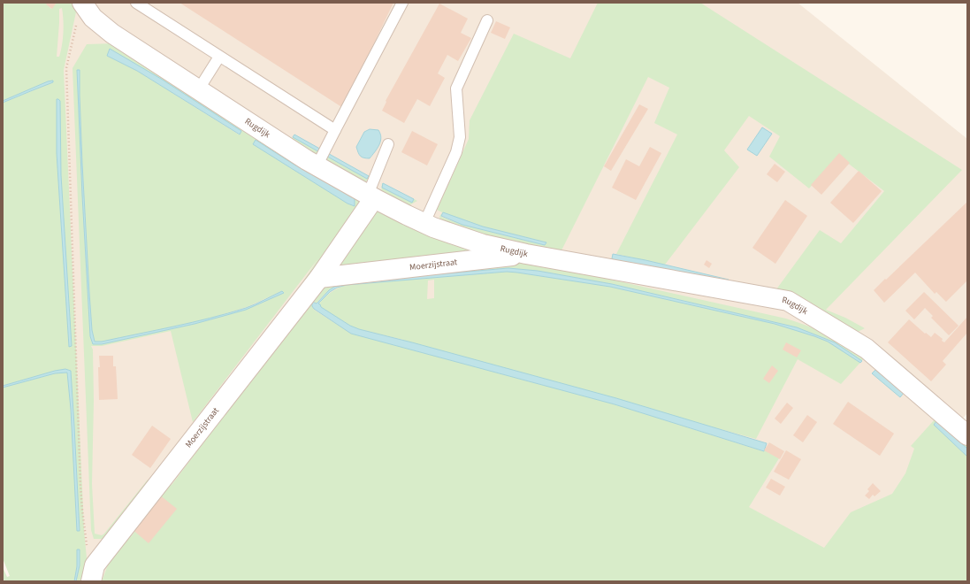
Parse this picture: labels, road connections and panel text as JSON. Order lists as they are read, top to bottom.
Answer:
{
  "streets": {
    "street": ["Rugdijk", "Moerzijstraat"]
  },
  "crossings": [
    ["Rugdijk", "Moerzijstraat"]
  ]
}
